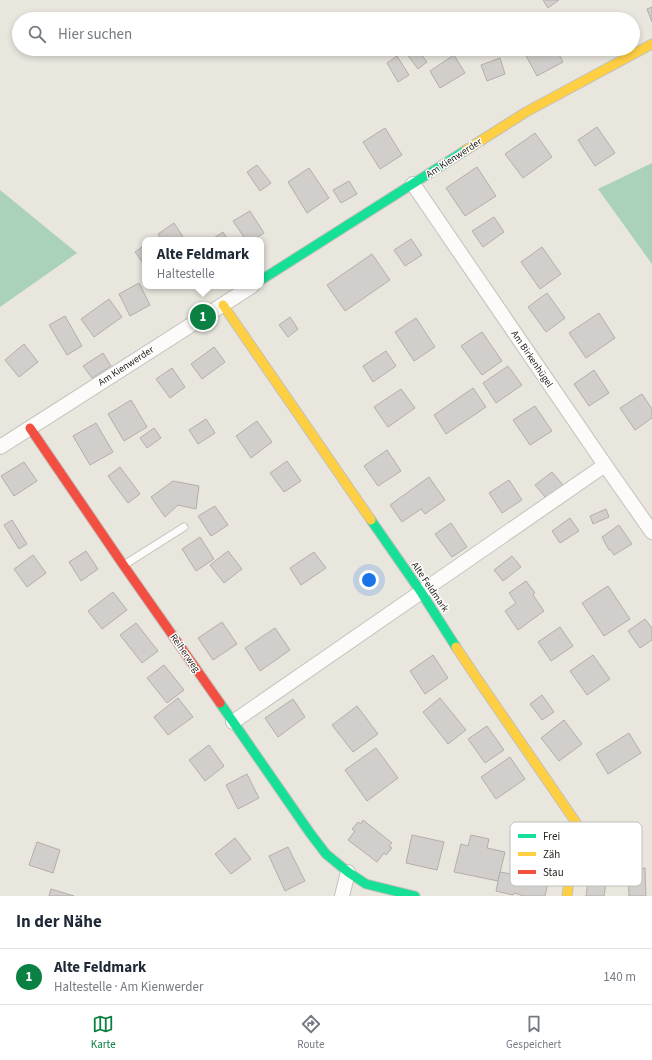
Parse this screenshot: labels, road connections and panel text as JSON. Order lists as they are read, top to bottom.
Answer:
{
  "streets": {
    "street": [
      "Am Kienwerder",
      "Am Birkenhügel",
      "Alte Feldmark",
      "Reiherweg"
    ]
  },
  "crossings": [
    ["Am Kienwerder", "Am Birkenhügel"],
    ["Am Kienwerder", "Alte Feldmark"],
    ["Am Kienwerder", "Reiherweg"]
  ],
  "legend": ["Frei", "Zäh", "Stau"],
  "page": {
    "search": "Hier suchen",
    "popup": ["Alte Feldmark", "Haltestelle"],
    "pins": "1",
    "heading": "In der Nähe",
    "list": [
      {
        "mark": "1",
        "name": "Alte Feldmark",
        "note": "Haltestelle · Am Kienwerder",
        "value": "140 m"
      }
    ],
    "nav": ["Karte", "Route", "Gespeichert"]
  }
}
